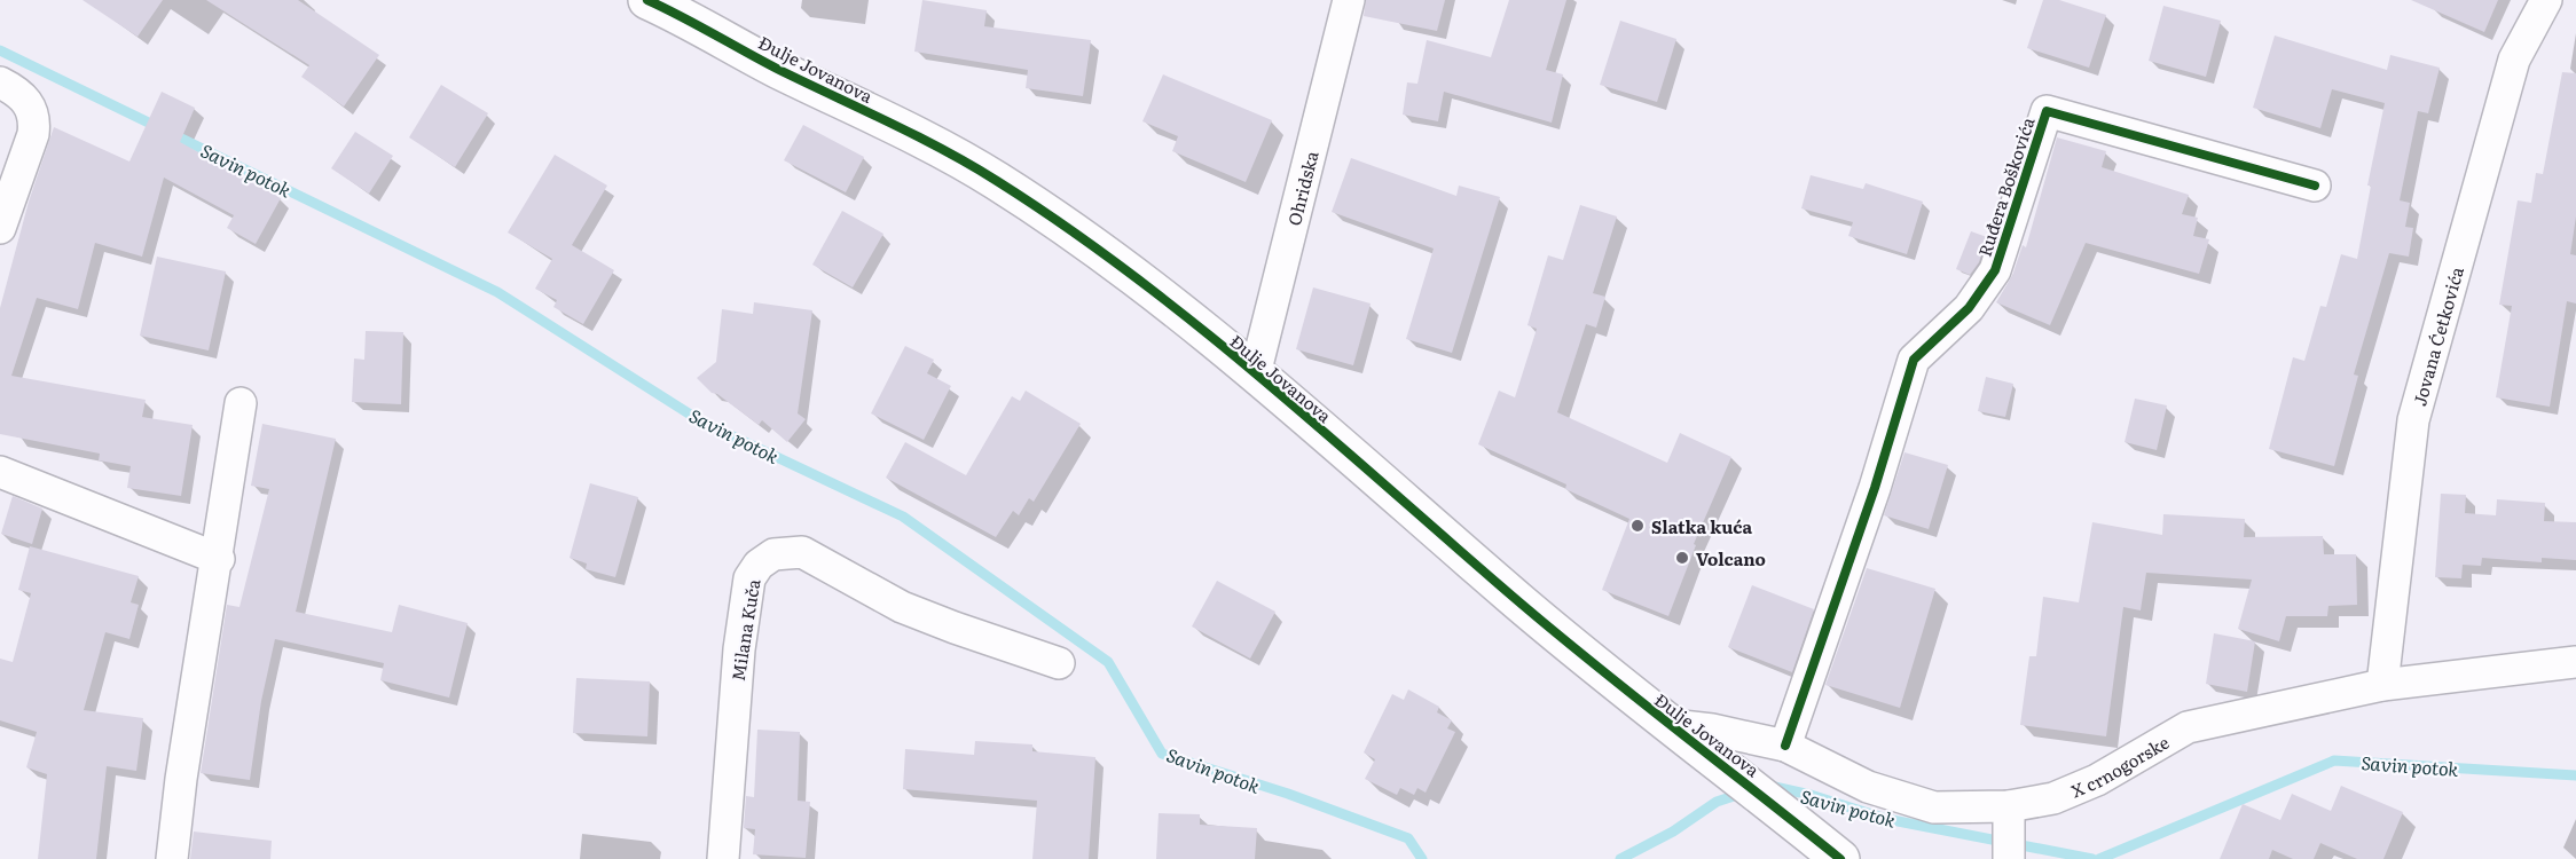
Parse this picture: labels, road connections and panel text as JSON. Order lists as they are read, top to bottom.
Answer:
{
  "streets": {
    "street": [
      "Đulje Jovanova",
      "Ohridska",
      "Ruđera Boškovića",
      "Jovana Ćetkovića",
      "Milana Kuča",
      "X crnogorske"
    ]
  },
  "crossings": [
    ["Đulje Jovanova", "Ohridska"],
    ["Đulje Jovanova", "X crnogorske"],
    ["Ruđera Boškovića", "X crnogorske"],
    ["Jovana Ćetkovića", "X crnogorske"]
  ],
  "water": ["Savin potok"],
  "places": ["Slatka kuća", "Volcano"]
}
